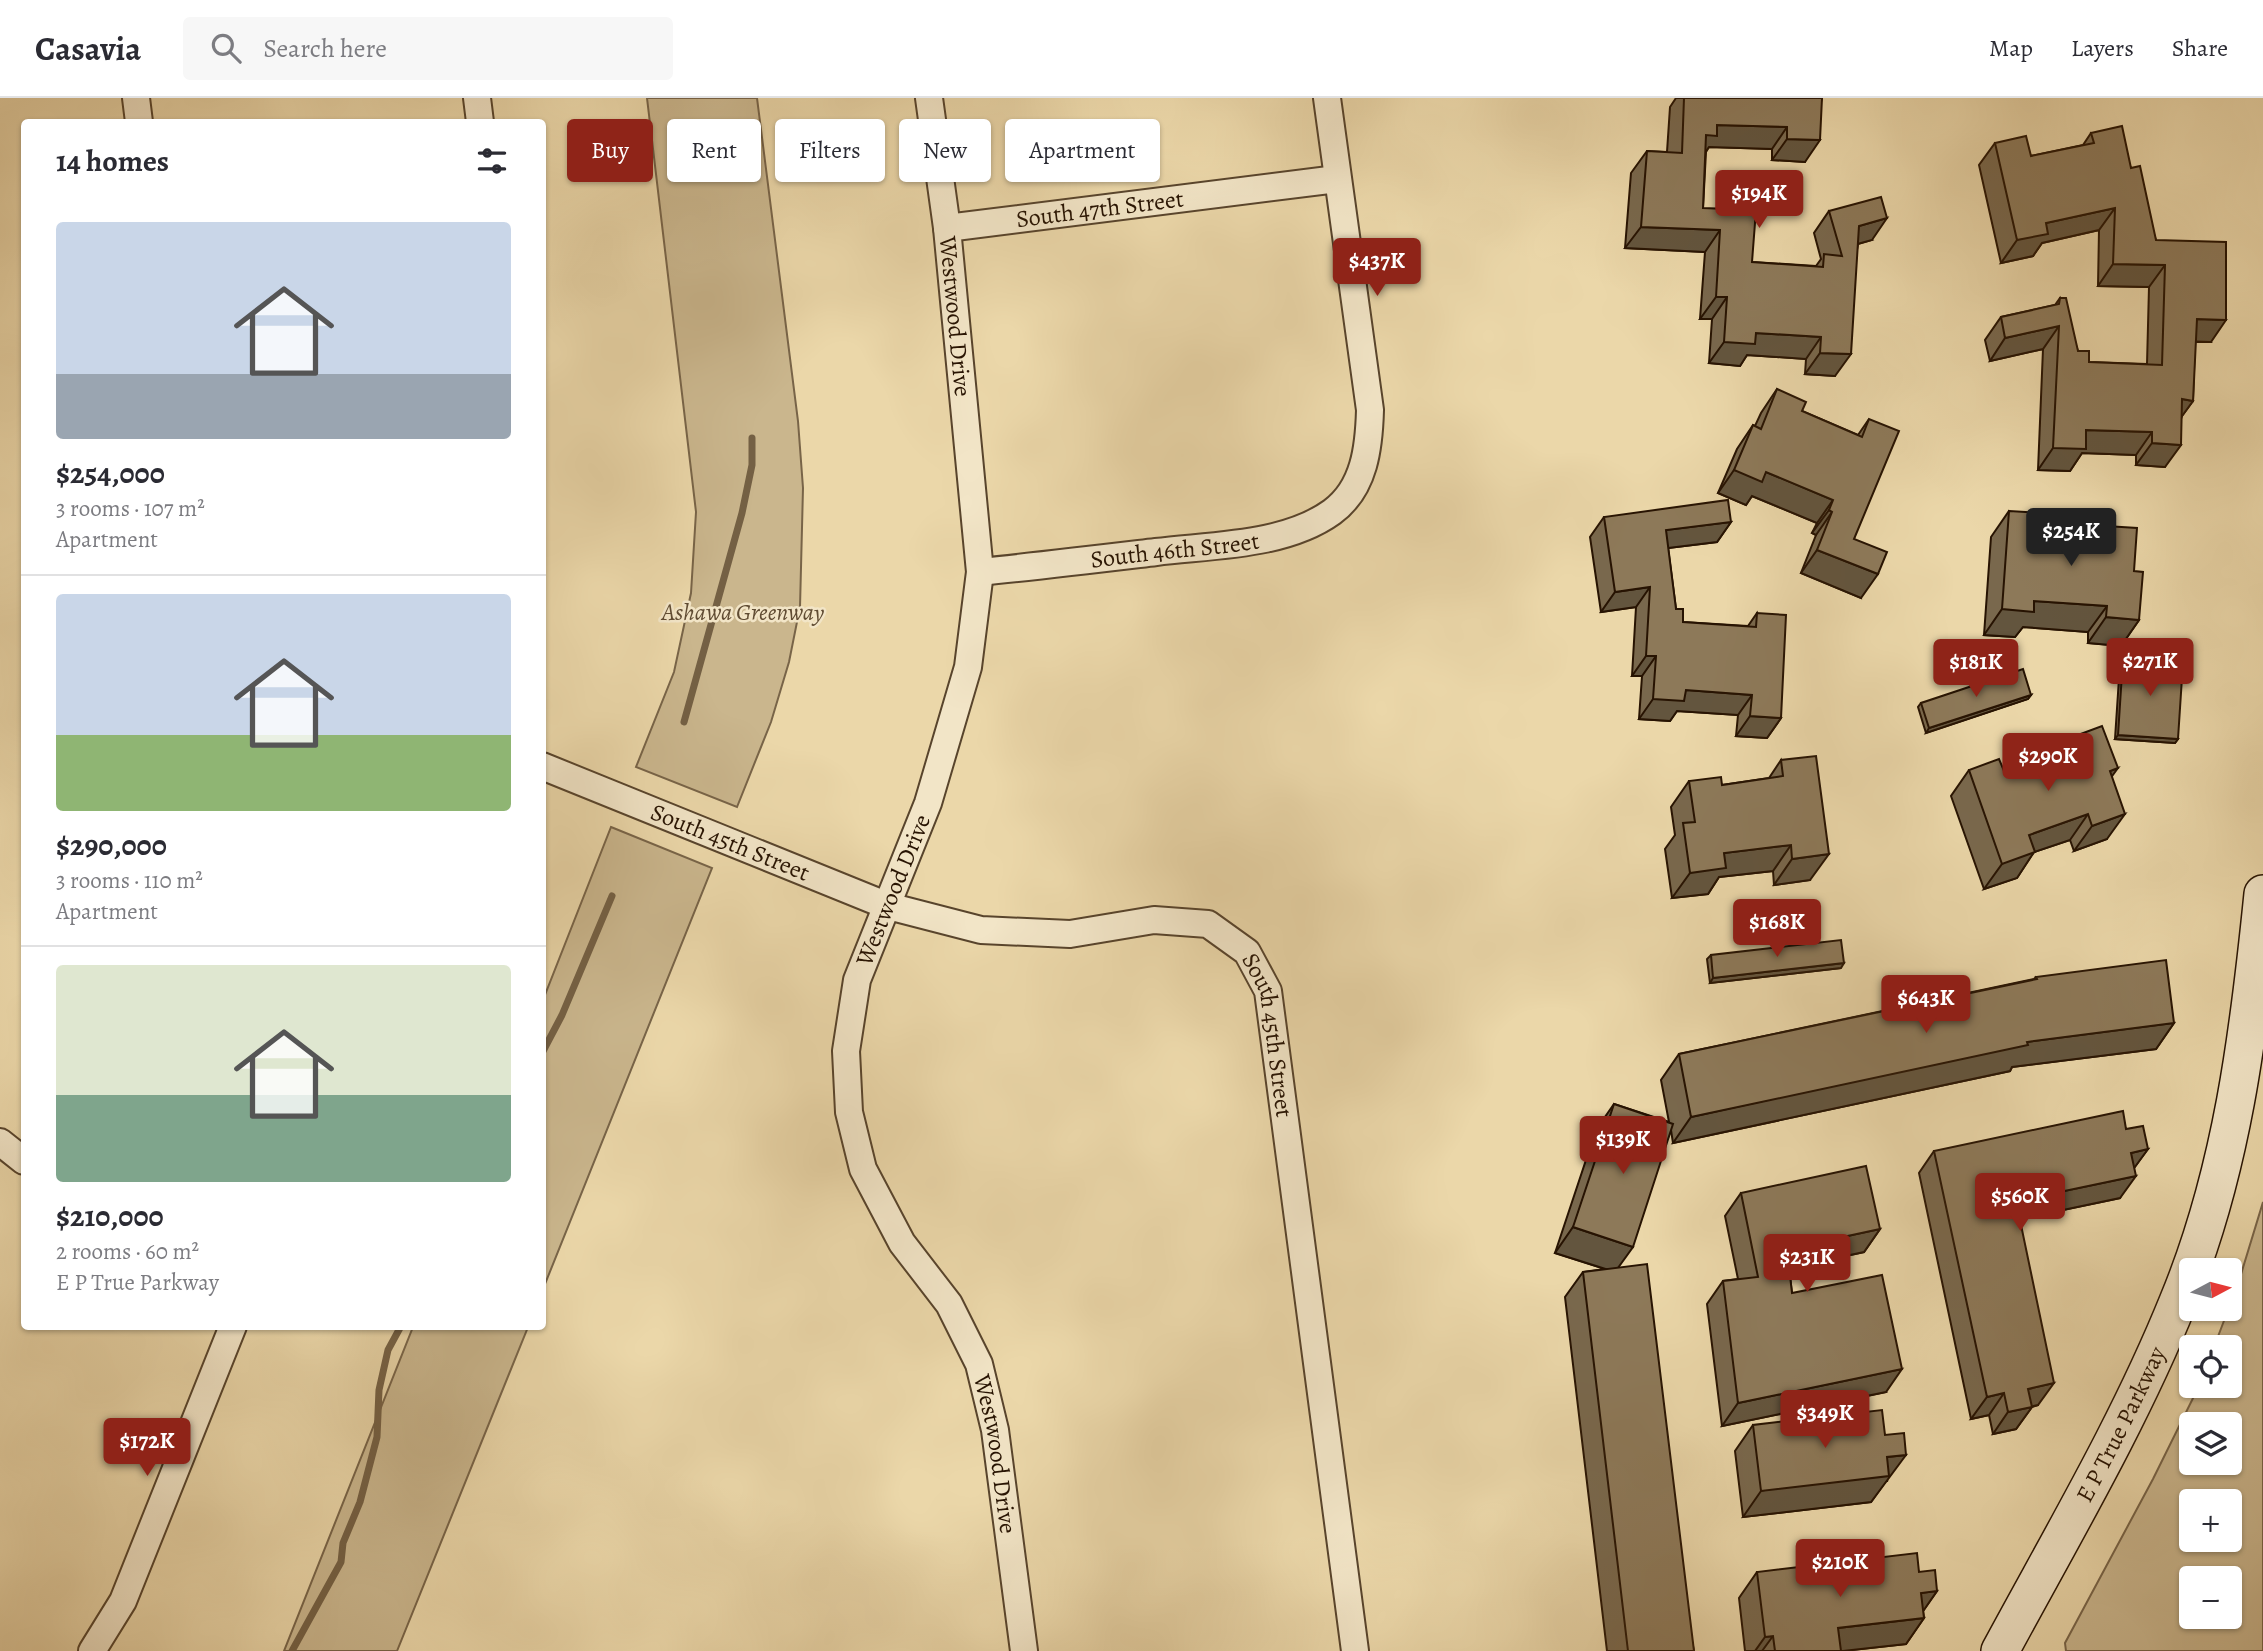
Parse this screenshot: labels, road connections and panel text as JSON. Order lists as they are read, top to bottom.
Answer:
{
  "streets": {
    "main road": ["E P True Parkway"],
    "street": [
      "South 47th Street",
      "Westwood Drive",
      "South 46th Street",
      "South 45th Street"
    ]
  },
  "crossings": [
    ["South 47th Street", "Westwood Drive"],
    ["South 47th Street", "South 46th Street"],
    ["Westwood Drive", "South 46th Street"],
    ["Westwood Drive", "South 45th Street"]
  ],
  "parks": ["Ashawa Greenway"],
  "north": "right",
  "page": {
    "header": "Casavia",
    "search": "Search here",
    "nav": ["Map", "Layers", "Share"],
    "chip": [
      "Buy",
      "Rent",
      "Filters",
      "New",
      "Apartment"
    ],
    "heading": "14 homes",
    "price": [
      "$194K",
      "$437K",
      "$254K",
      "$271K",
      "$181K",
      "$290K",
      "$168K",
      "$643K",
      "$139K",
      "$560K",
      "$231K",
      "$349K",
      "$172K",
      "$210K"
    ],
    "list": [
      {
        "name": "$254,000",
        "note": "3 rooms · 107 m² · Apartment"
      },
      {
        "name": "$290,000",
        "note": "3 rooms · 110 m² · Apartment"
      },
      {
        "name": "$210,000",
        "note": "2 rooms · 60 m² · E P True Parkway"
      }
    ],
    "map_buttons": ["+", "−"]
  }
}
